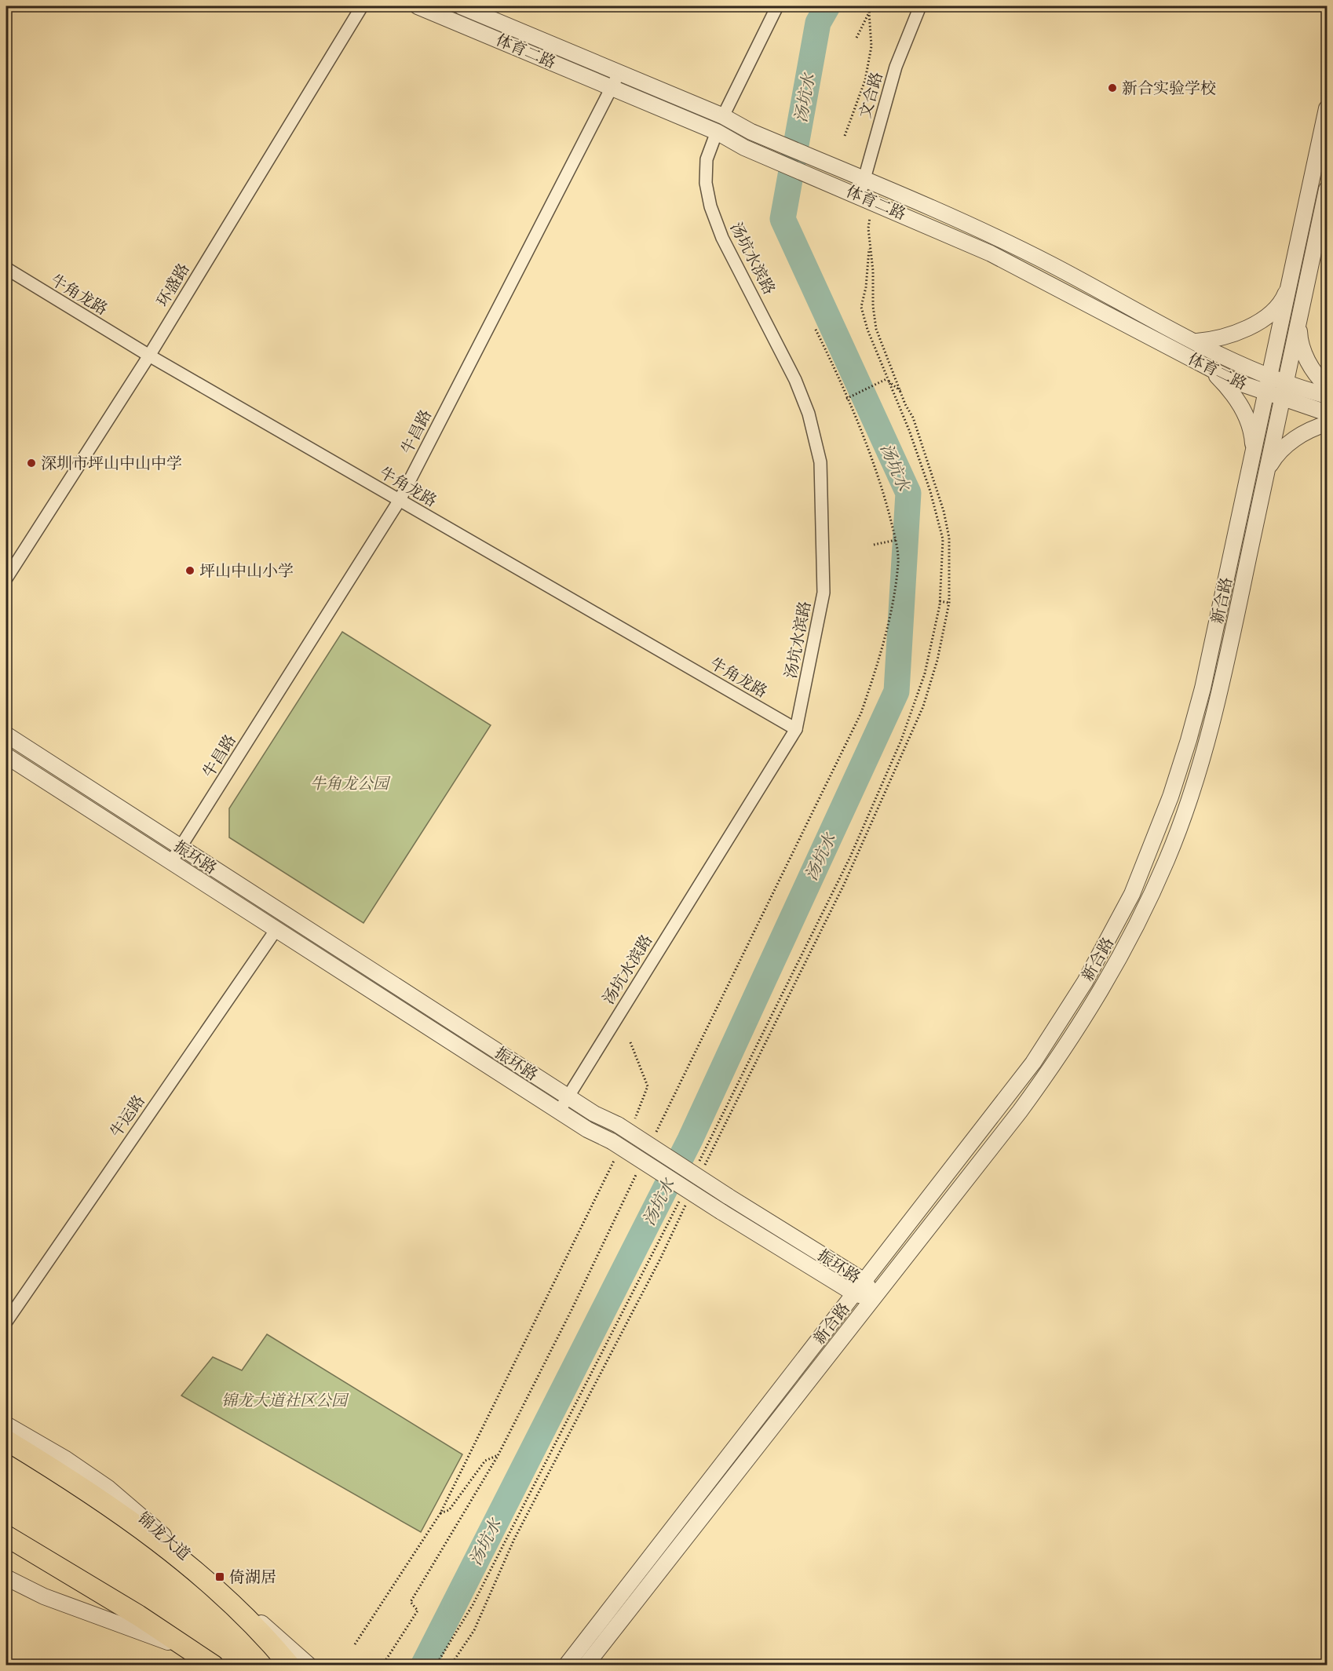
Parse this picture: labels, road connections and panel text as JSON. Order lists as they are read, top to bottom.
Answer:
{
  "streets": {
    "street": [
      "体育二路",
      "文合路",
      "汤坑水滨路",
      "环盛路",
      "牛角龙路",
      "牛昌路",
      "新合路",
      "振环路",
      "牛运路",
      "锦龙大道"
    ]
  },
  "crossings": [
    ["体育二路", "文合路"],
    ["体育二路", "汤坑水滨路"],
    ["体育二路", "牛昌路"],
    ["体育二路", "新合路"],
    ["汤坑水滨路", "牛角龙路"],
    ["汤坑水滨路", "振环路"],
    ["环盛路", "牛角龙路"],
    ["牛角龙路", "牛昌路"],
    ["牛昌路", "振环路"],
    ["新合路", "振环路"],
    ["振环路", "牛运路"]
  ],
  "water": ["汤坑水"],
  "parks": ["牛角龙公园", "锦龙大道社区公园"],
  "places": {
    "other": ["新合实验学校", "深圳市坪山中山中学", "坪山中山小学"],
    "transit": ["倚湖居"]
  }
}
